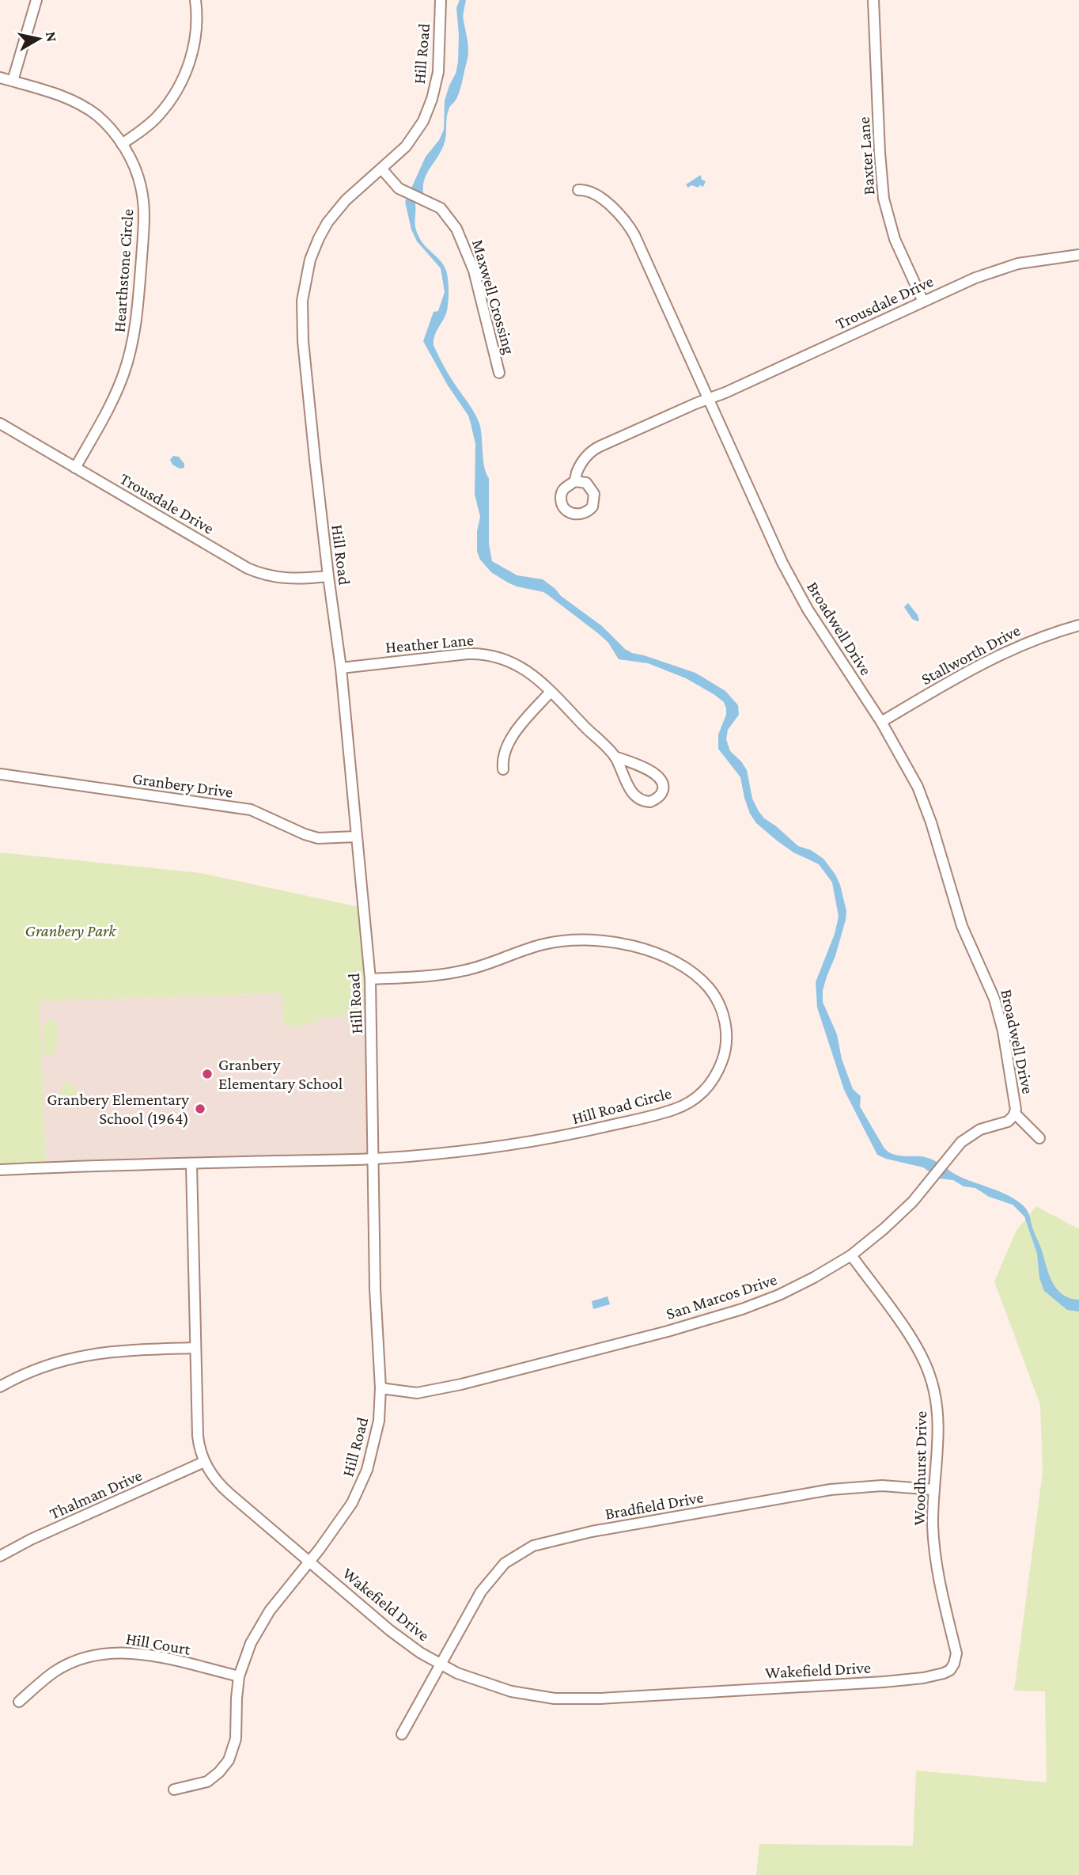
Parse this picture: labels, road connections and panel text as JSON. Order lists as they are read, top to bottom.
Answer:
{
  "streets": {
    "street": [
      "Hill Road",
      "Baxter Lane",
      "Hearthstone Circle",
      "Maxwell Crossing",
      "Trousdale Drive",
      "Broadwell Drive",
      "Heather Lane",
      "Stallworth Drive",
      "Granbery Drive",
      "Hill Road Circle",
      "San Marcos Drive",
      "Woodhurst Drive",
      "Thalman Drive",
      "Bradfield Drive",
      "Wakefield Drive",
      "Hill Court"
    ]
  },
  "crossings": [
    ["Hill Road", "Maxwell Crossing"],
    ["Hill Road", "Trousdale Drive"],
    ["Hill Road", "Heather Lane"],
    ["Hill Road", "Granbery Drive"],
    ["Hill Road", "Hill Road Circle"],
    ["Hill Road", "San Marcos Drive"],
    ["Hill Road", "Wakefield Drive"],
    ["Baxter Lane", "Trousdale Drive"],
    ["Hearthstone Circle", "Trousdale Drive"],
    ["Trousdale Drive", "Broadwell Drive"],
    ["Broadwell Drive", "Stallworth Drive"],
    ["Broadwell Drive", "San Marcos Drive"],
    ["San Marcos Drive", "Woodhurst Drive"],
    ["Woodhurst Drive", "Bradfield Drive"],
    ["Woodhurst Drive", "Wakefield Drive"],
    ["Thalman Drive", "Wakefield Drive"],
    ["Bradfield Drive", "Wakefield Drive"]
  ],
  "parks": ["Granbery Park"],
  "places": ["Granbery Elementary School", "Granbery Elementary School (1964)"],
  "north": "right"
}
